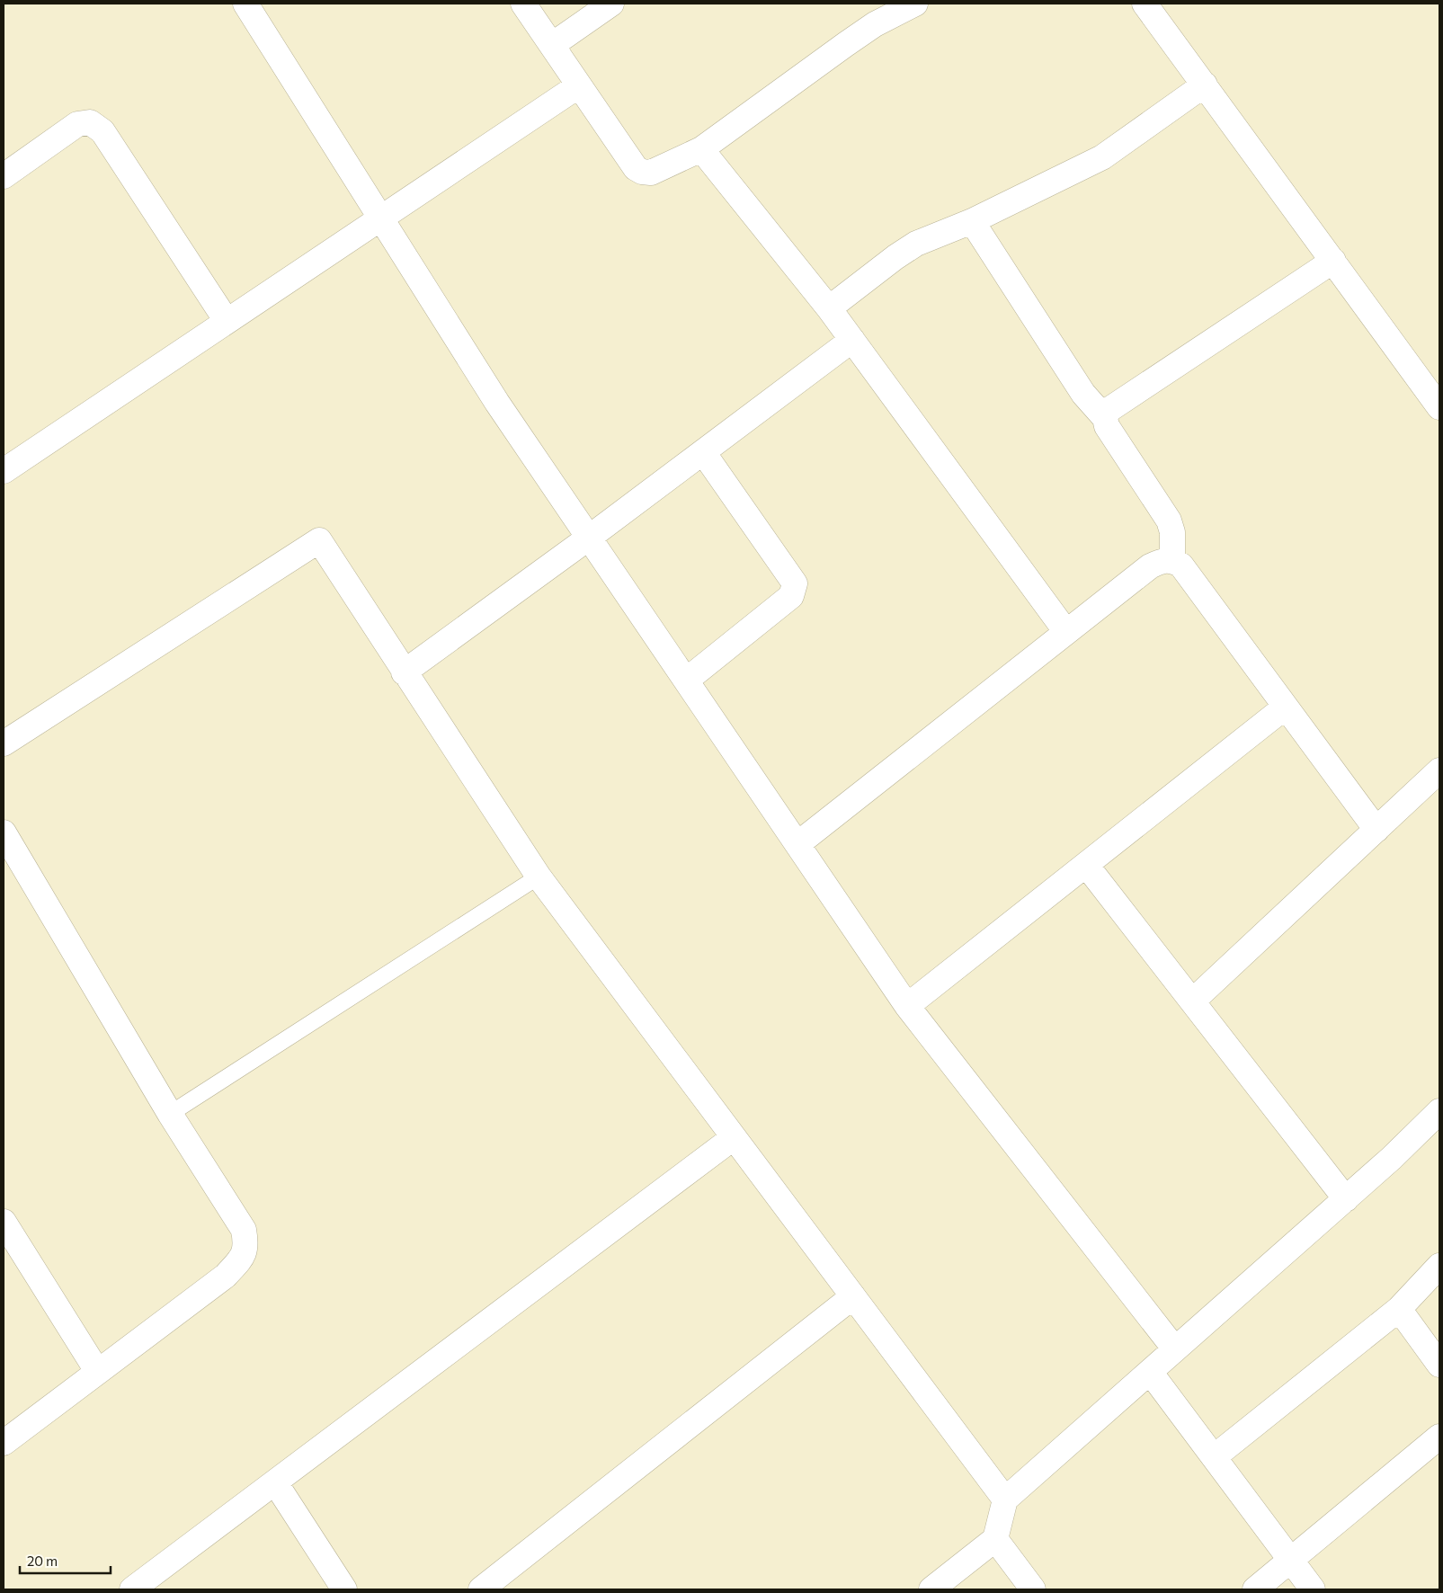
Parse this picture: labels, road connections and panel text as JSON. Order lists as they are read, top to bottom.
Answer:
{
  "scale_bar": "20 m"
}
